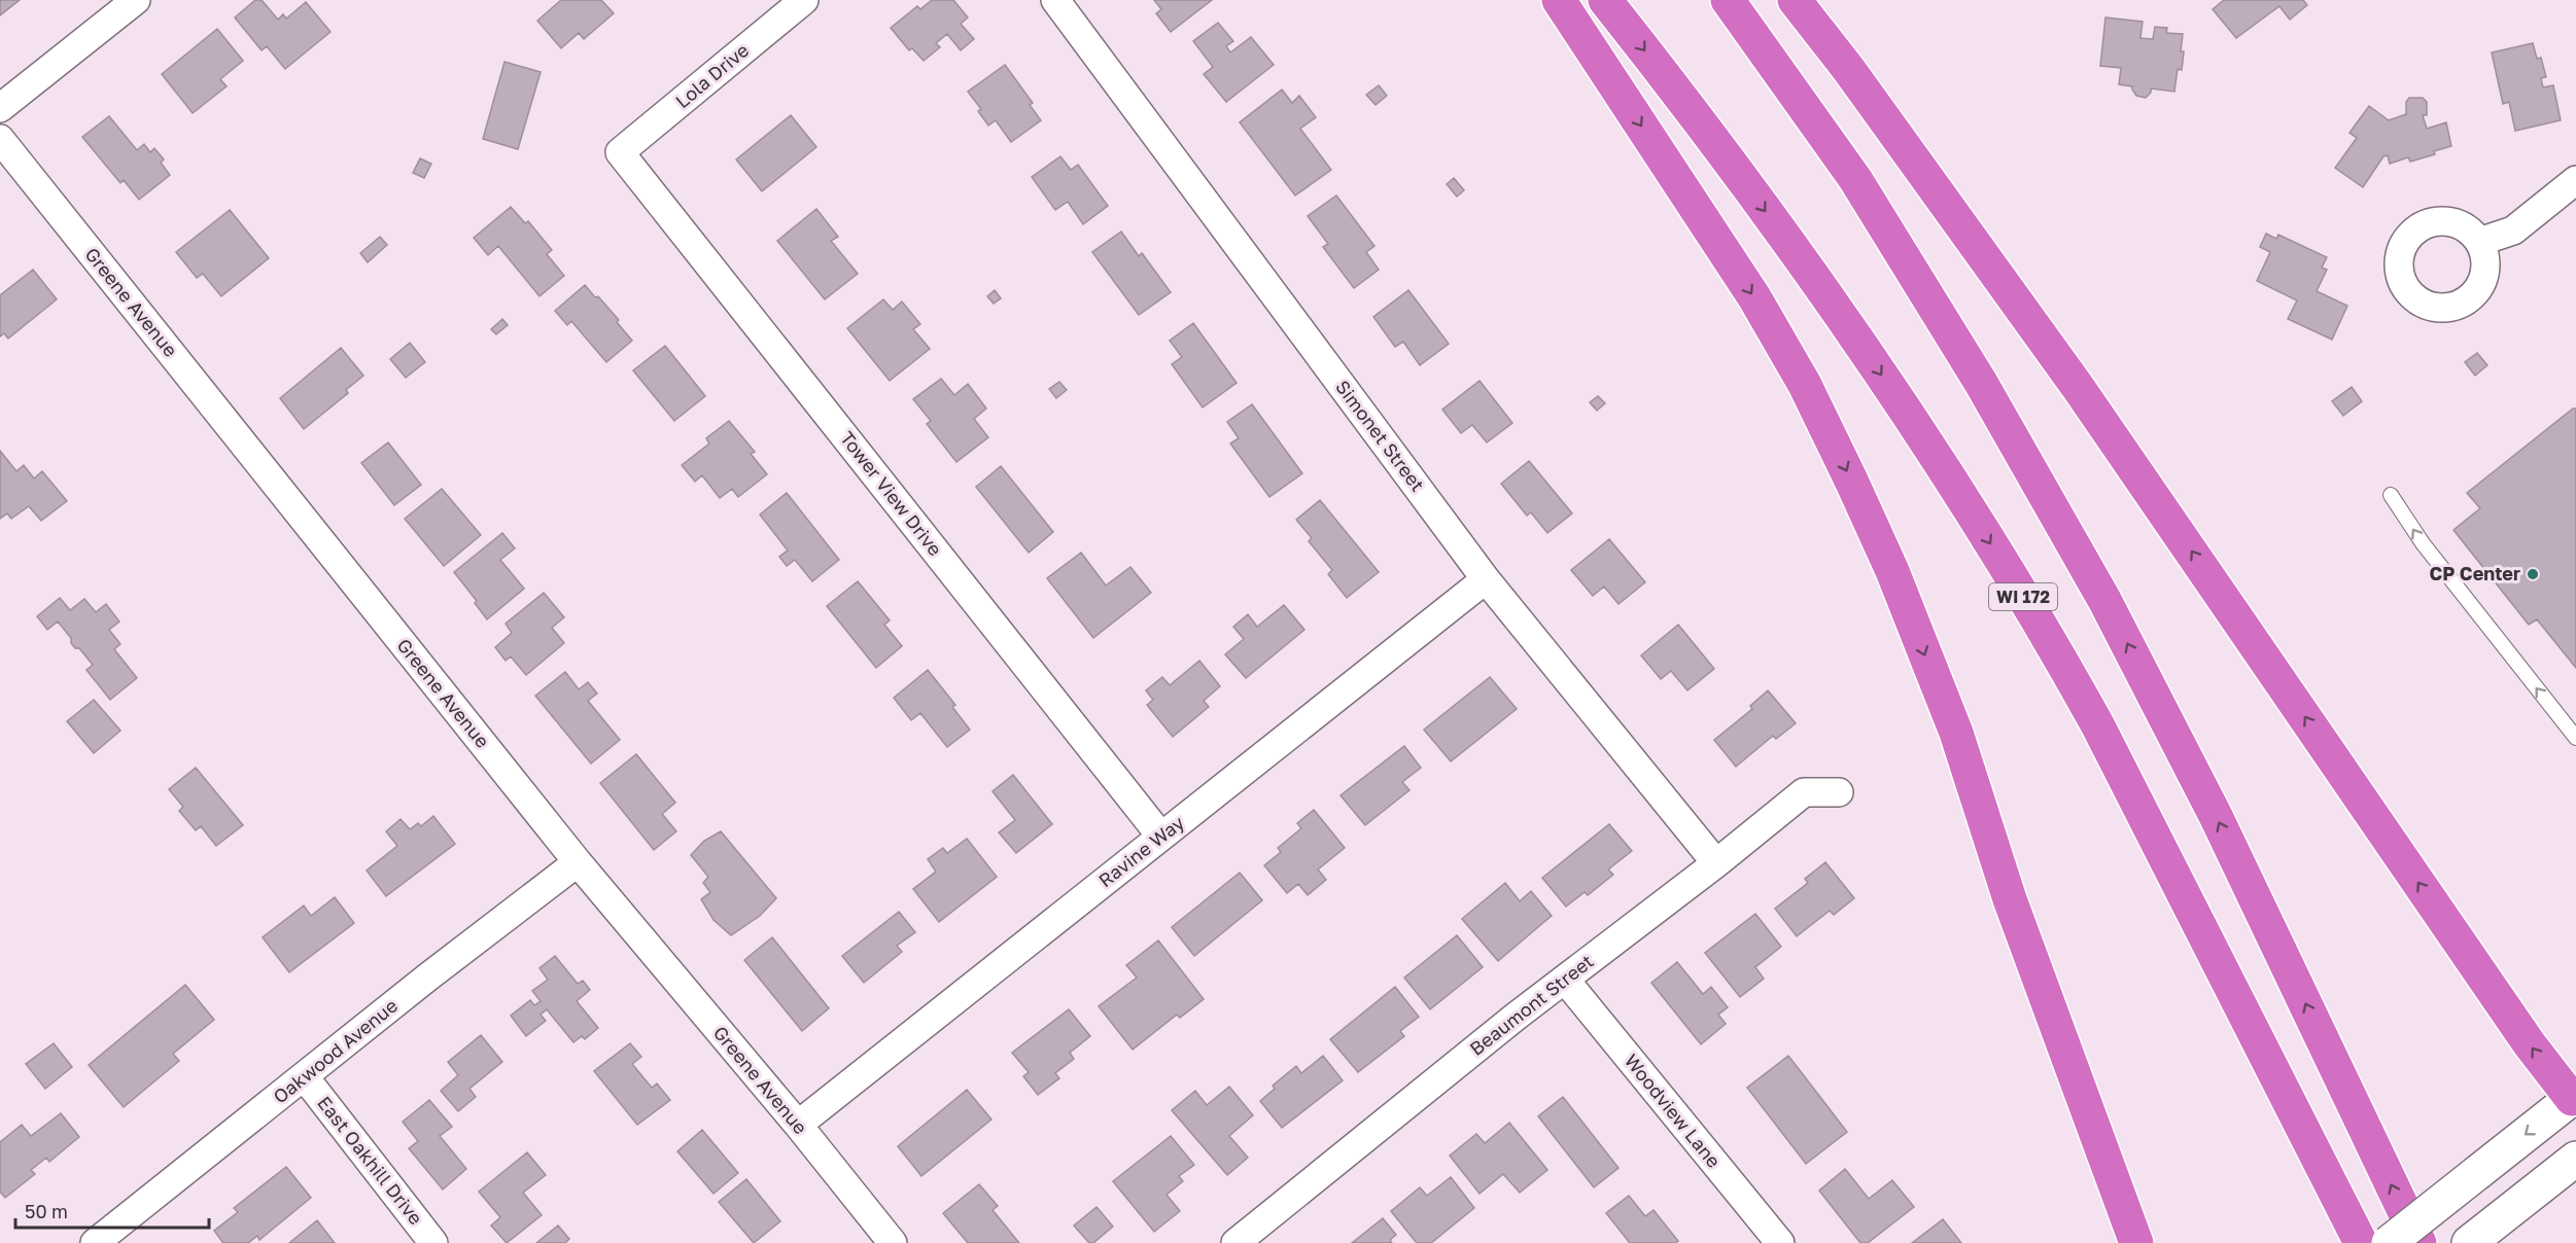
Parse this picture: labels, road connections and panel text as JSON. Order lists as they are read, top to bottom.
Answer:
{
  "streets": {
    "highway": ["WI 172"],
    "street": [
      "Lola Drive",
      "Greene Avenue",
      "Simonet Street",
      "Tower View Drive",
      "Ravine Way",
      "Beaumont Street",
      "Oakwood Avenue",
      "Woodview Lane",
      "East Oakhill Drive"
    ]
  },
  "crossings": [
    ["Lola Drive", "Tower View Drive"],
    ["Greene Avenue", "Ravine Way"],
    ["Greene Avenue", "Oakwood Avenue"],
    ["Simonet Street", "Ravine Way"],
    ["Simonet Street", "Beaumont Street"],
    ["Tower View Drive", "Ravine Way"],
    ["Beaumont Street", "Woodview Lane"],
    ["Oakwood Avenue", "East Oakhill Drive"]
  ],
  "places": ["CP Center"],
  "scale_bar": "50 m"
}
